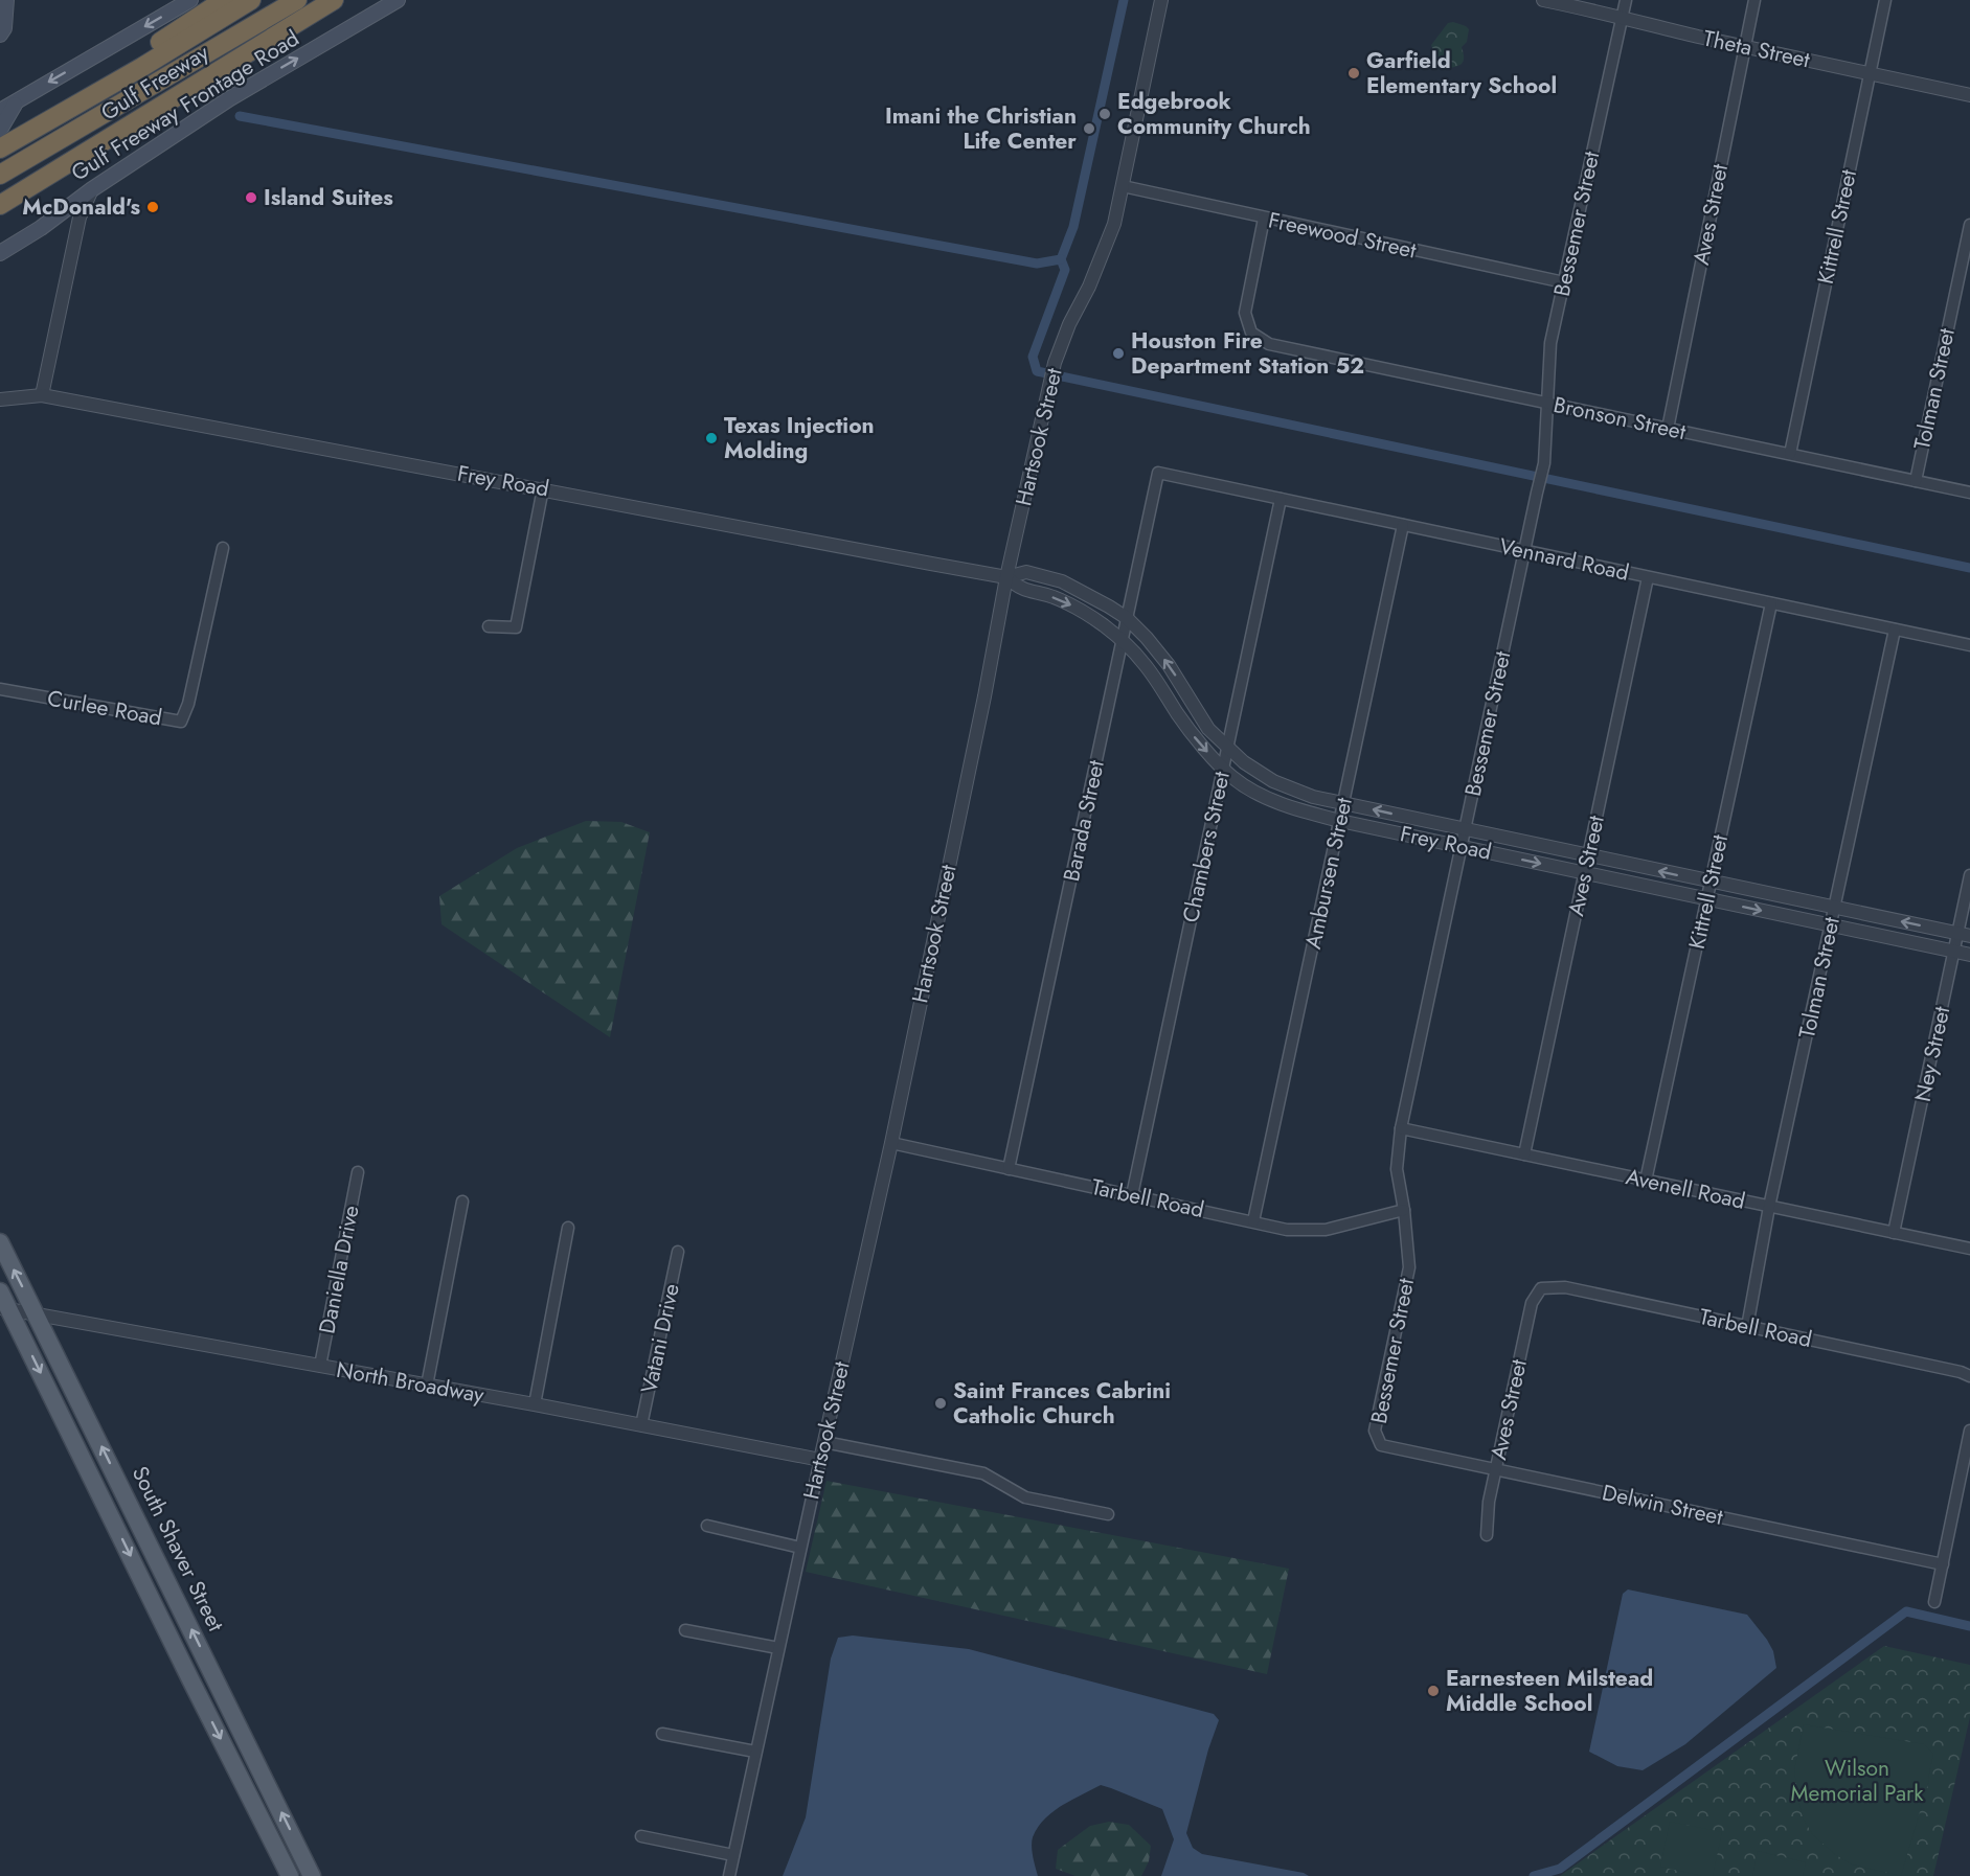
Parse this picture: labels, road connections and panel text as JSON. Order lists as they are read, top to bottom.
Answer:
{
  "streets": {
    "highway": ["Gulf Freeway"],
    "main road": ["Gulf Freeway Frontage Road", "South Shaver Street"],
    "street": [
      "Theta Street",
      "Aves Street",
      "Bessemer Street",
      "Kittrell Street",
      "Freewood Street",
      "Tolman Street",
      "Bronson Street",
      "Hartsook Street",
      "Frey Road",
      "Vennard Road",
      "Curlee Road",
      "Barada Street",
      "Chambers Street",
      "Ambursen Street",
      "Ney Street",
      "Avenell Road",
      "Tarbell Road",
      "Daniella Drive",
      "Vatani Drive",
      "North Broadway",
      "Delwin Street"
    ]
  },
  "crossings": [
    ["Theta Street", "Aves Street"],
    ["Theta Street", "Bessemer Street"],
    ["Theta Street", "Kittrell Street"],
    ["Aves Street", "Bronson Street"],
    ["Aves Street", "Frey Road"],
    ["Aves Street", "Vennard Road"],
    ["Aves Street", "Avenell Road"],
    ["Aves Street", "Tarbell Road"],
    ["Aves Street", "Delwin Street"],
    ["Bessemer Street", "Freewood Street"],
    ["Bessemer Street", "Bronson Street"],
    ["Bessemer Street", "Frey Road"],
    ["Bessemer Street", "Vennard Road"],
    ["Bessemer Street", "Avenell Road"],
    ["Bessemer Street", "Tarbell Road"],
    ["Bessemer Street", "Delwin Street"],
    ["Kittrell Street", "Bronson Street"],
    ["Kittrell Street", "Frey Road"],
    ["Kittrell Street", "Vennard Road"],
    ["Kittrell Street", "Avenell Road"],
    ["Freewood Street", "Bronson Street"],
    ["Freewood Street", "Hartsook Street"],
    ["Tolman Street", "Bronson Street"],
    ["Tolman Street", "Frey Road"],
    ["Tolman Street", "Vennard Road"],
    ["Tolman Street", "Avenell Road"],
    ["Tolman Street", "Tarbell Road"],
    ["Hartsook Street", "Frey Road"],
    ["Hartsook Street", "Tarbell Road"],
    ["Hartsook Street", "North Broadway"],
    ["Frey Road", "Barada Street"],
    ["Frey Road", "Chambers Street"],
    ["Frey Road", "Ambursen Street"],
    ["Frey Road", "Ney Street"],
    ["Vennard Road", "Barada Street"],
    ["Vennard Road", "Chambers Street"],
    ["Vennard Road", "Ambursen Street"],
    ["Barada Street", "Tarbell Road"],
    ["Chambers Street", "Tarbell Road"],
    ["Ambursen Street", "Tarbell Road"],
    ["Ney Street", "Avenell Road"],
    ["Daniella Drive", "North Broadway"],
    ["Vatani Drive", "North Broadway"],
    ["North Broadway", "South Shaver Street"]
  ],
  "parks": ["Wilson Memorial Park"],
  "places": [
    "Garfield Elementary School",
    "Edgebrook Community Church",
    "Imani the Christian Life Center",
    "Island Suites",
    "McDonald's",
    "Houston Fire Department Station 52",
    "Texas Injection Molding",
    "Saint Frances Cabrini Catholic Church",
    "Earnesteen Milstead Middle School"
  ]
}
